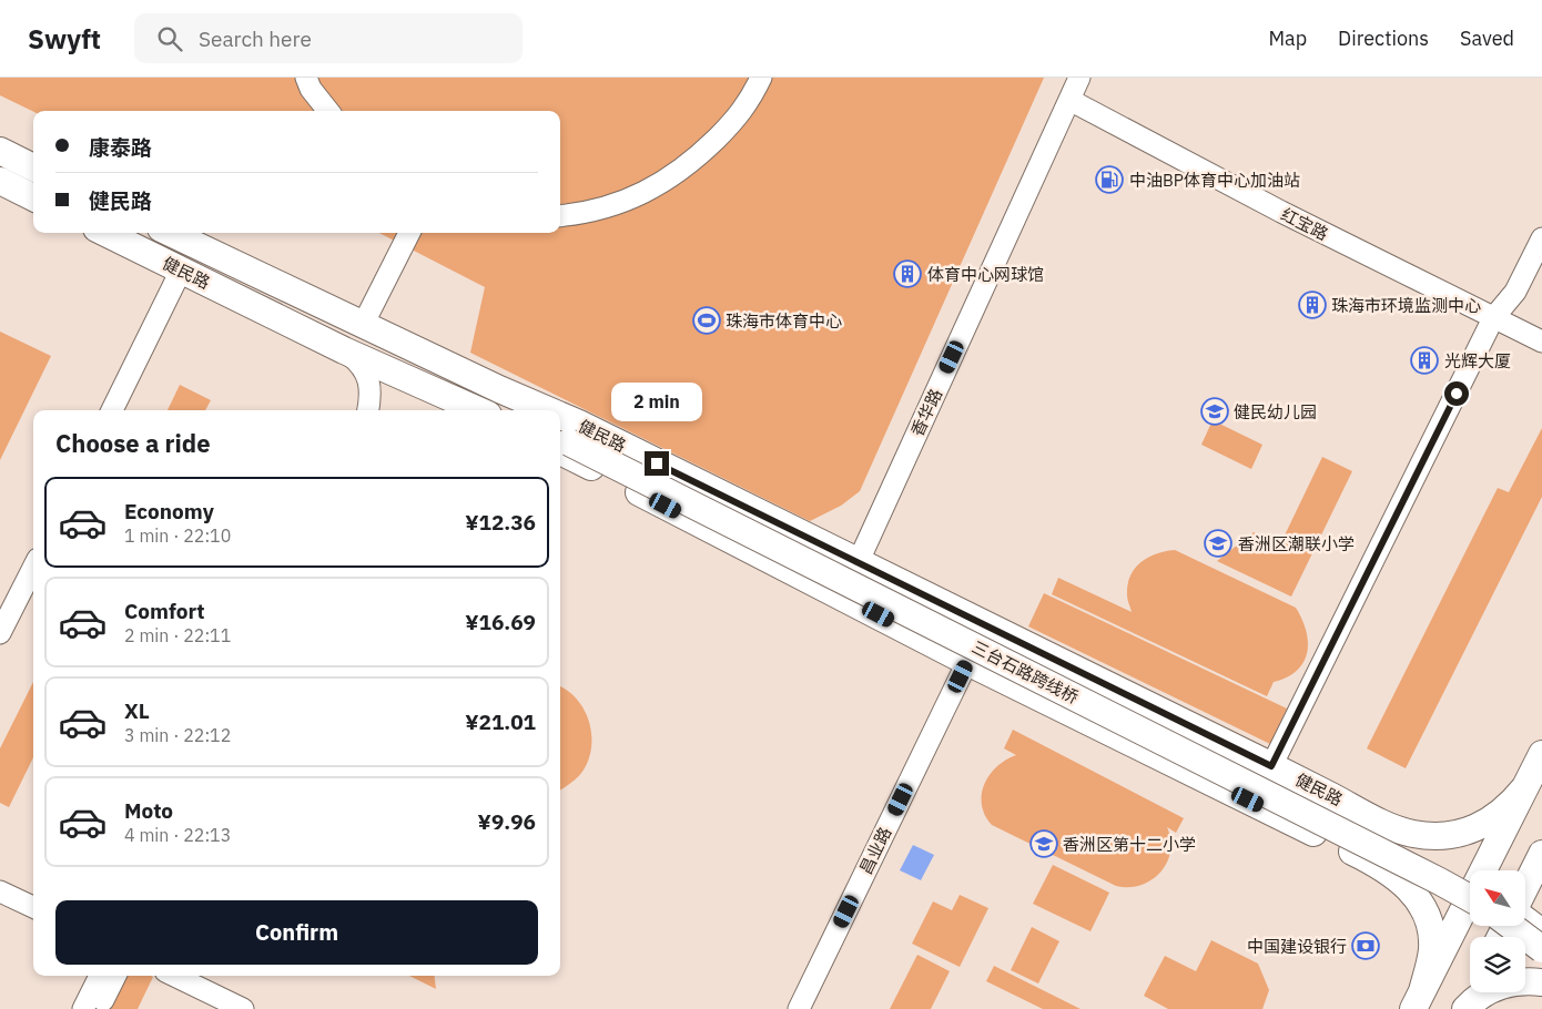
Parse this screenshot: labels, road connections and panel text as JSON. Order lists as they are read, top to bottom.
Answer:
{
  "streets": {
    "main road": ["健民路", "三台石路跨线桥"],
    "street": ["红宝路", "香华路", "昌业路"]
  },
  "crossings": [
    ["红宝路", "香华路"],
    ["健民路", "香华路"],
    ["健民路", "三台石路跨线桥"],
    ["健民路", "昌业路"]
  ],
  "places": {
    "fuel station": ["中油BP体育中心加油站"],
    "building": ["体育中心网球馆", "珠海市环境监测中心", "光辉大厦"],
    "sports": ["珠海市体育中心"],
    "school or university": ["健民幼儿园", "香洲区潮联小学", "香洲区第十二小学"],
    "bank": ["中国建设银行"]
  },
  "north": "top left",
  "page": {
    "header": "Swyft",
    "search": "Search here",
    "nav": ["Map", "Directions", "Saved"],
    "banner": ["康泰路", "健民路"],
    "bubble": "2 min",
    "heading": "Choose a ride",
    "list": [
      {
        "name": "Economy",
        "note": "1 min · 22:10",
        "value": "¥12.36"
      },
      {
        "name": "Comfort",
        "note": "2 min · 22:11",
        "value": "¥16.69"
      },
      {
        "name": "XL",
        "note": "3 min · 22:12",
        "value": "¥21.01"
      },
      {
        "name": "Moto",
        "note": "4 min · 22:13",
        "value": "¥9.96"
      }
    ],
    "buttons": "Confirm"
  }
}
